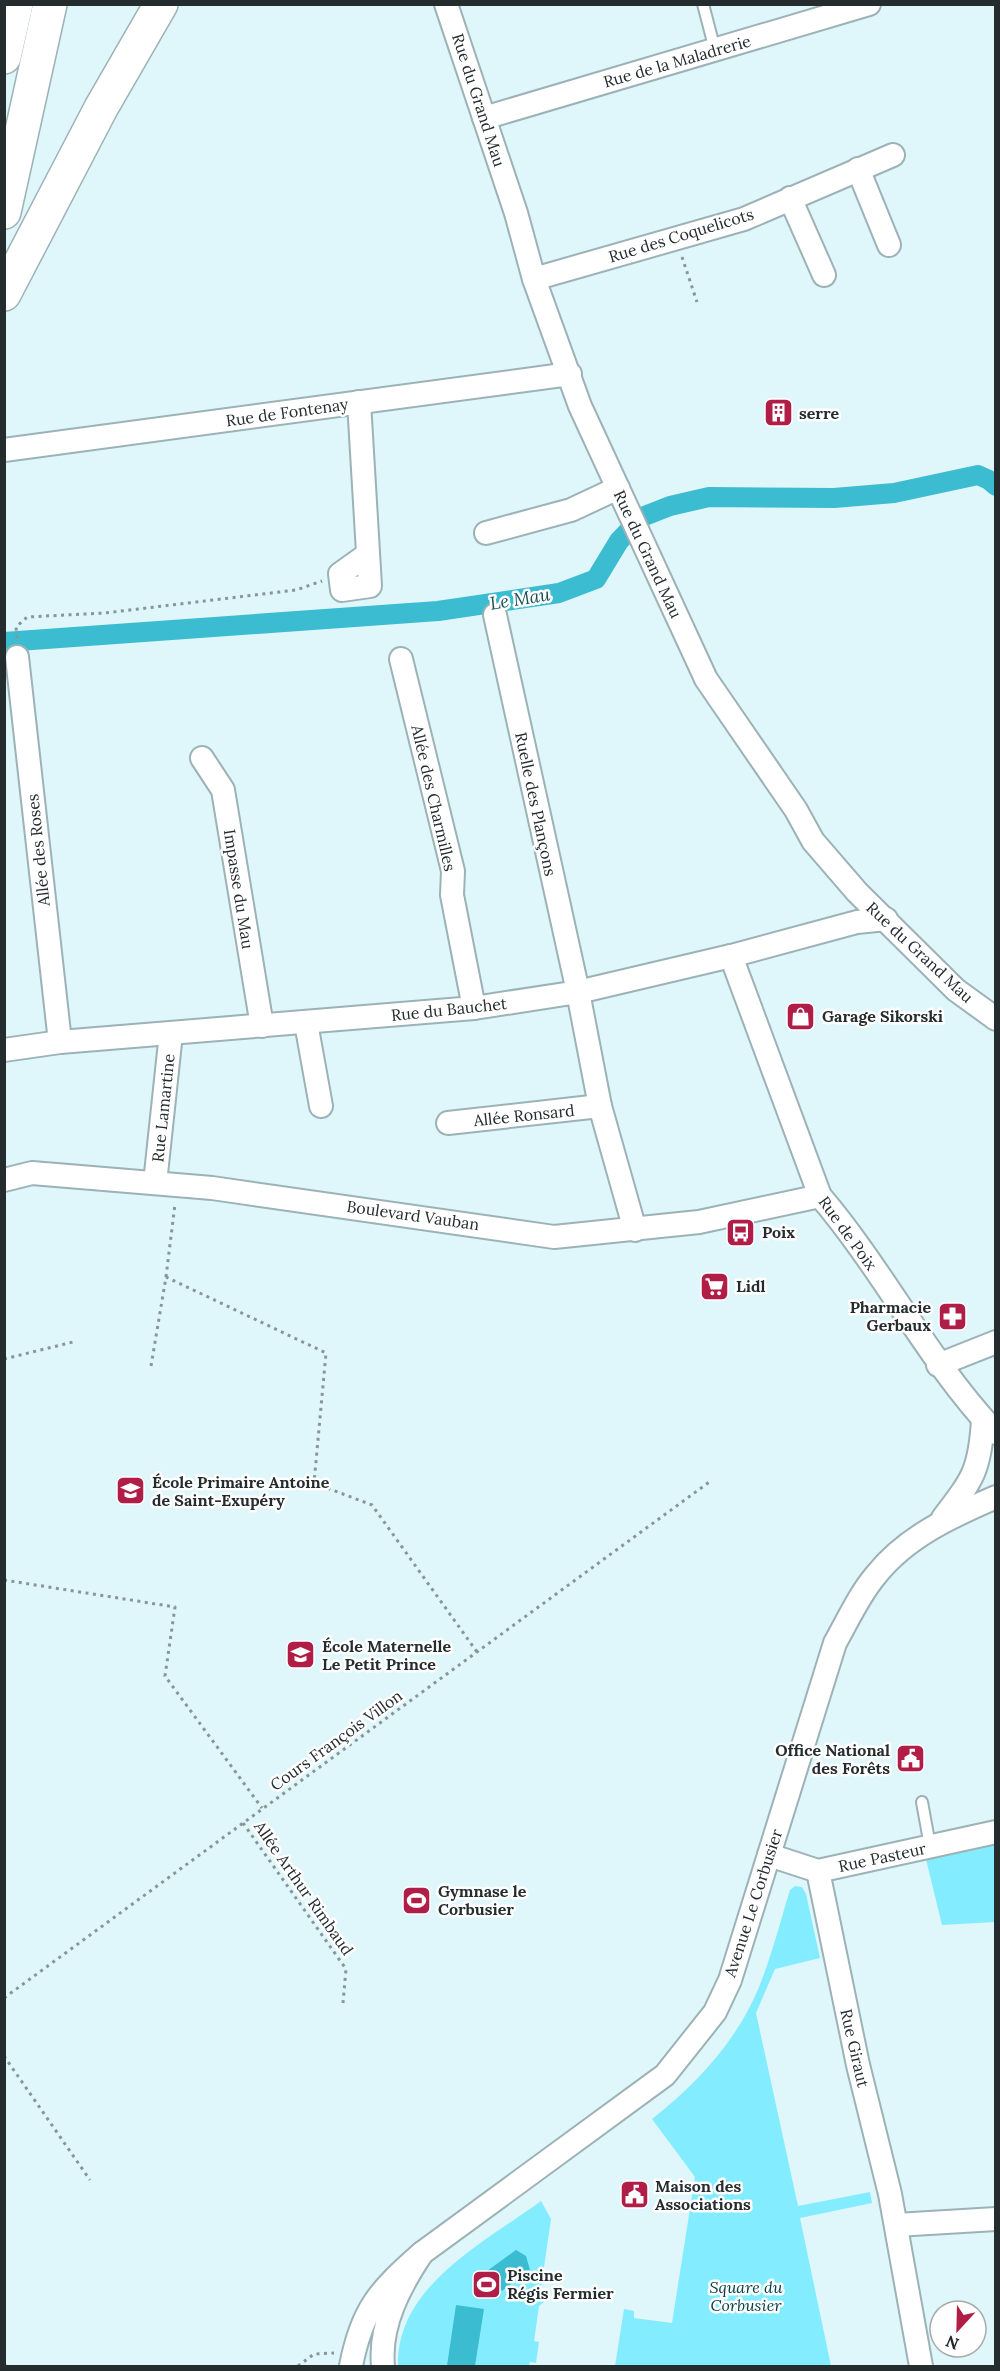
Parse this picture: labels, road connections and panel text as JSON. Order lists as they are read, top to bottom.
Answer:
{
  "streets": {
    "street": [
      "Rue de la Maladrerie",
      "Rue du Grand Mau",
      "Rue des Coquelicots",
      "Rue de Fontenay",
      "Allée des Charmilles",
      "Ruelle des Plançons",
      "Allée des Roses",
      "Impasse du Mau",
      "Rue du Bauchet",
      "Rue Lamartine",
      "Allée Ronsard",
      "Boulevard Vauban",
      "Rue de Poix",
      "Rue Pasteur",
      "Avenue Le Corbusier",
      "Rue Giraut"
    ],
    "path": ["Cours François Villon", "Allée Arthur Rimbaud"]
  },
  "crossings": [
    ["Rue de la Maladrerie", "Rue du Grand Mau"],
    ["Rue du Grand Mau", "Rue des Coquelicots"],
    ["Rue du Grand Mau", "Rue de Fontenay"],
    ["Rue du Grand Mau", "Rue du Bauchet"],
    ["Allée des Charmilles", "Rue du Bauchet"],
    ["Ruelle des Plançons", "Rue du Bauchet"],
    ["Ruelle des Plançons", "Allée Ronsard"],
    ["Ruelle des Plançons", "Boulevard Vauban"],
    ["Allée des Roses", "Rue du Bauchet"],
    ["Impasse du Mau", "Rue du Bauchet"],
    ["Rue du Bauchet", "Rue Lamartine"],
    ["Rue du Bauchet", "Rue de Poix"],
    ["Rue Lamartine", "Boulevard Vauban"],
    ["Boulevard Vauban", "Rue de Poix"],
    ["Rue de Poix", "Avenue Le Corbusier"],
    ["Cours François Villon", "Allée Arthur Rimbaud"],
    ["Rue Pasteur", "Avenue Le Corbusier"],
    ["Rue Pasteur", "Rue Giraut"]
  ],
  "water": ["Le Mau"],
  "parks": ["Square du Corbusier"],
  "places": {
    "building": ["serre"],
    "shop": ["Garage Sikorski"],
    "bus stop": ["Poix"],
    "supermarket": ["Lidl"],
    "pharmacy": ["Pharmacie Gerbaux"],
    "school or university": ["École Primaire Antoine de Saint-Exupéry", "École Maternelle Le Petit Prince"],
    "public building": ["Office National des Forêts", "Maison des Associations"],
    "sports": ["Gymnase le Corbusier", "Piscine Régis Fermier"]
  },
  "north": "bottom"
}
